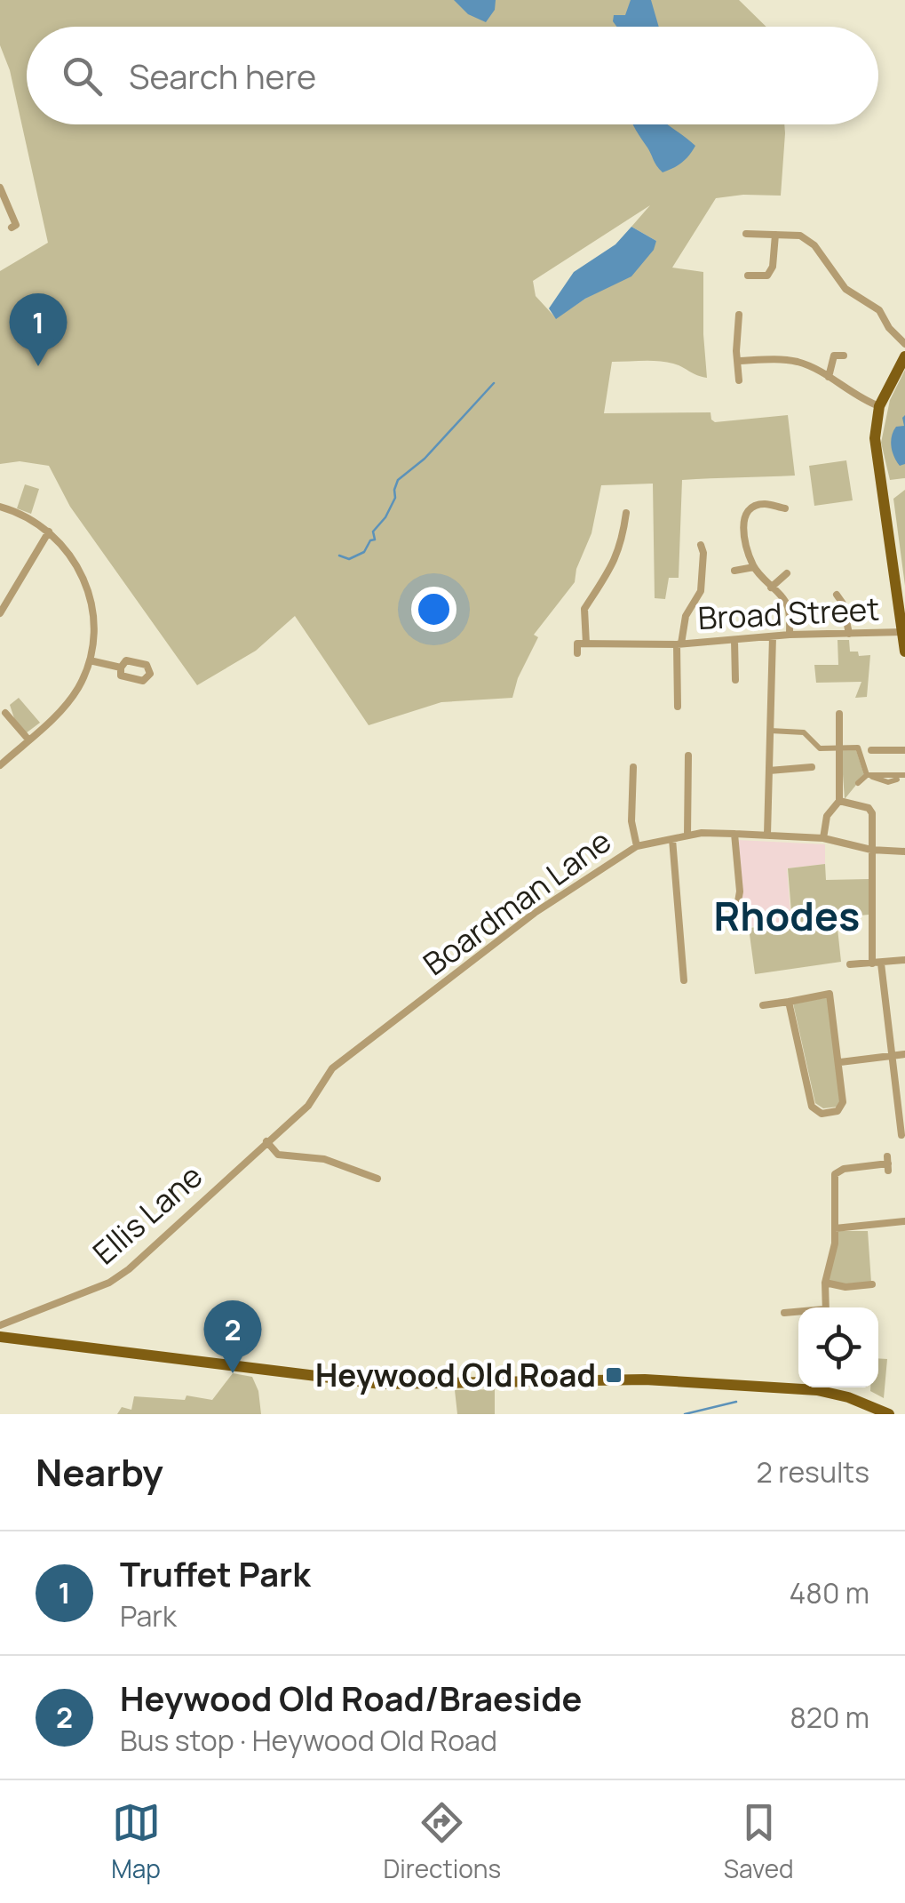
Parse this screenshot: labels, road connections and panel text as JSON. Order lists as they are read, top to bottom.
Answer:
{
  "streets": {
    "street": ["Broad Street", "Boardman Lane", "Ellis Lane"]
  },
  "crossings": [
    ["Boardman Lane", "Ellis Lane"]
  ],
  "districts": ["Rhodes"],
  "places": {
    "transit": ["Heywood Old Road"]
  },
  "page": {
    "search": "Search here",
    "pins": ["1", "2"],
    "heading": ["Nearby", "2 results"],
    "list": [
      {
        "mark": "1",
        "name": "Truffet Park",
        "note": "Park",
        "value": "480 m"
      },
      {
        "mark": "2",
        "name": "Heywood Old Road/Braeside",
        "note": "Bus stop · Heywood Old Road",
        "value": "820 m"
      }
    ],
    "nav": ["Map", "Directions", "Saved"]
  }
}
